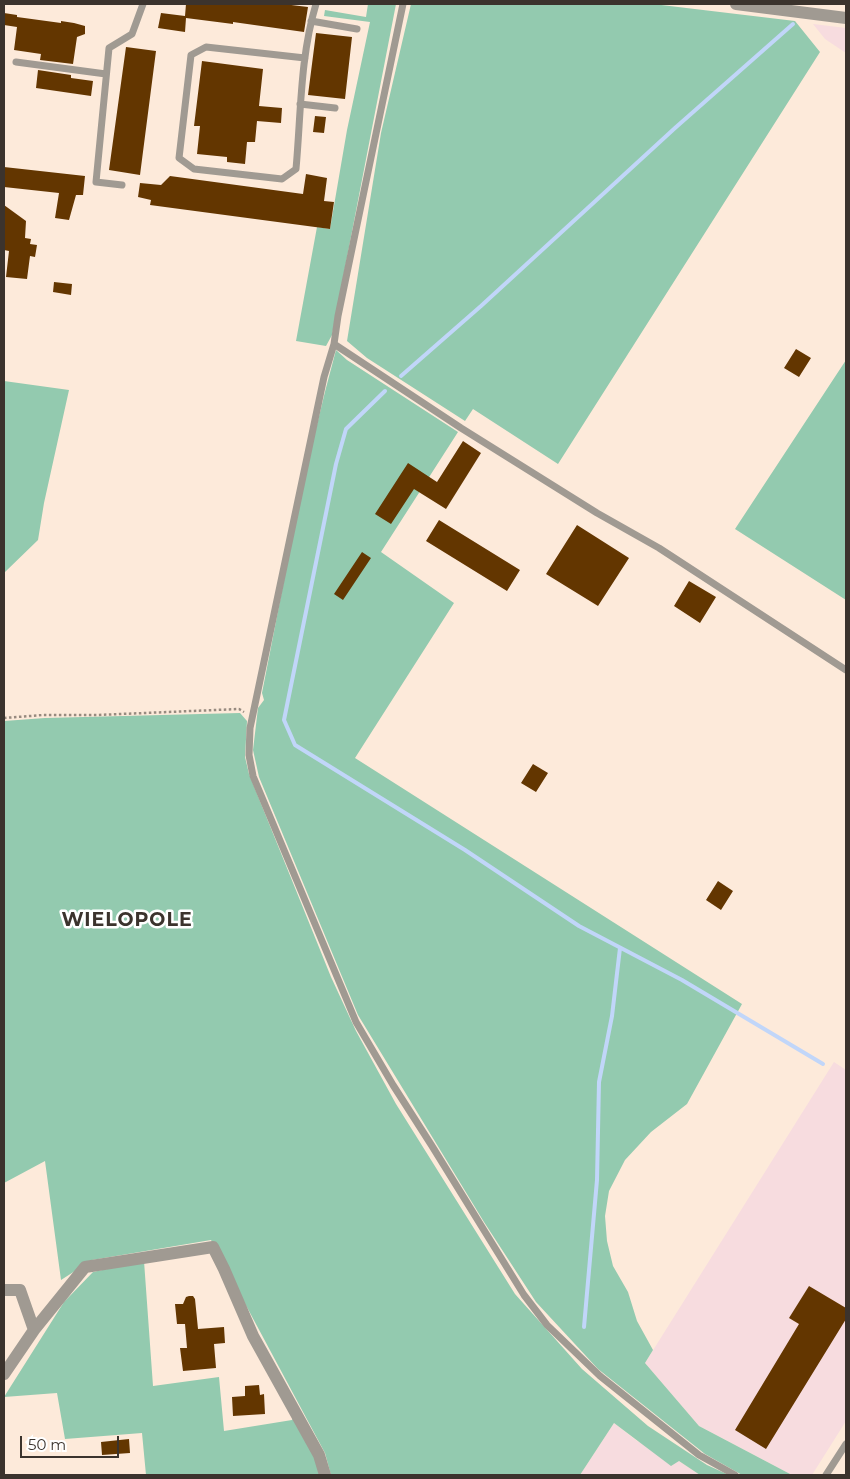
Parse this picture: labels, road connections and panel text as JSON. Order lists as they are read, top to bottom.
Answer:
{
  "districts": ["WIELOPOLE"],
  "scale_bar": "50 m"
}
